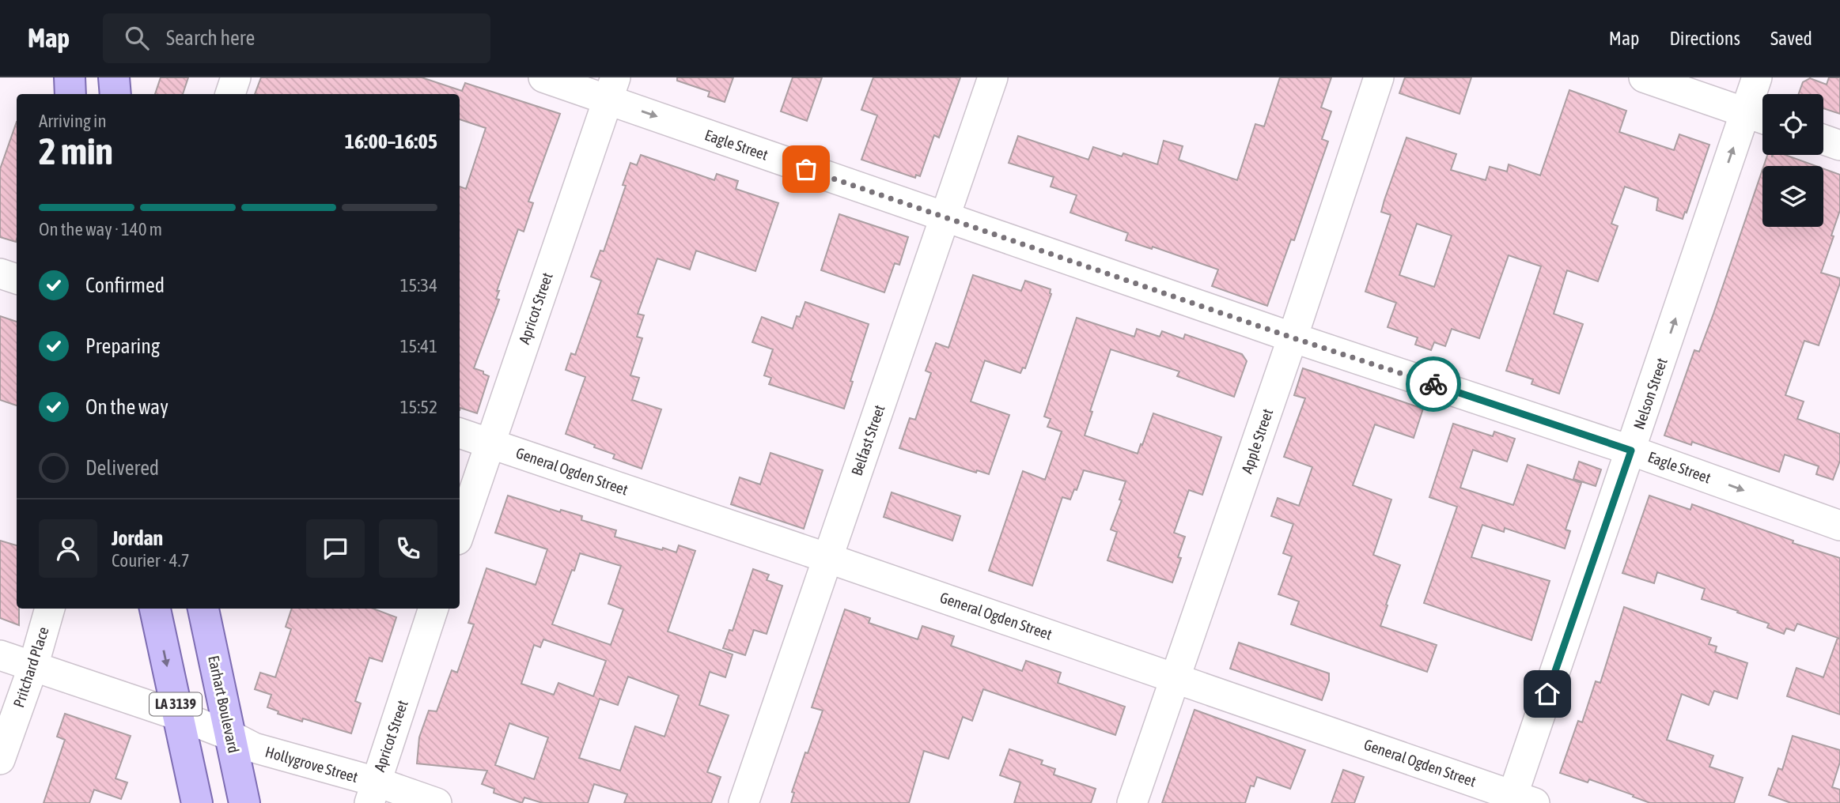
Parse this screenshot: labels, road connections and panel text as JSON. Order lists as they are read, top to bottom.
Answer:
{
  "streets": {
    "main road": ["LA 3139", "Earhart Boulevard"],
    "street": [
      "Eagle Street",
      "Apricot Street",
      "Nelson Street",
      "Belfast Street",
      "Apple Street",
      "General Ogden Street",
      "Pritchard Place",
      "Hollygrove Street"
    ]
  },
  "crossings": [
    ["Eagle Street", "Apricot Street"],
    ["Eagle Street", "Nelson Street"],
    ["Eagle Street", "Belfast Street"],
    ["Eagle Street", "Apple Street"],
    ["Apricot Street", "General Ogden Street"],
    ["Apricot Street", "Hollygrove Street"],
    ["Nelson Street", "General Ogden Street"],
    ["Belfast Street", "General Ogden Street"],
    ["Apple Street", "General Ogden Street"],
    ["Pritchard Place", "Hollygrove Street"],
    ["LA 3139", "Hollygrove Street"],
    ["Earhart Boulevard", "Hollygrove Street"]
  ],
  "one_way": ["Eagle Street", "Nelson Street"],
  "page": {
    "header": "Map",
    "search": "Search here",
    "nav": ["Map", "Directions", "Saved"],
    "heading": ["2 min", "Arriving in", "16:00–16:05"],
    "panel": ["Jordan", "Courier · 4.7"],
    "bar": "On the way · 140 m",
    "list": [
      ["Confirmed", "15:34"],
      ["Preparing", "15:41"],
      ["On the way", "15:52"],
      "Delivered"
    ]
  }
}
